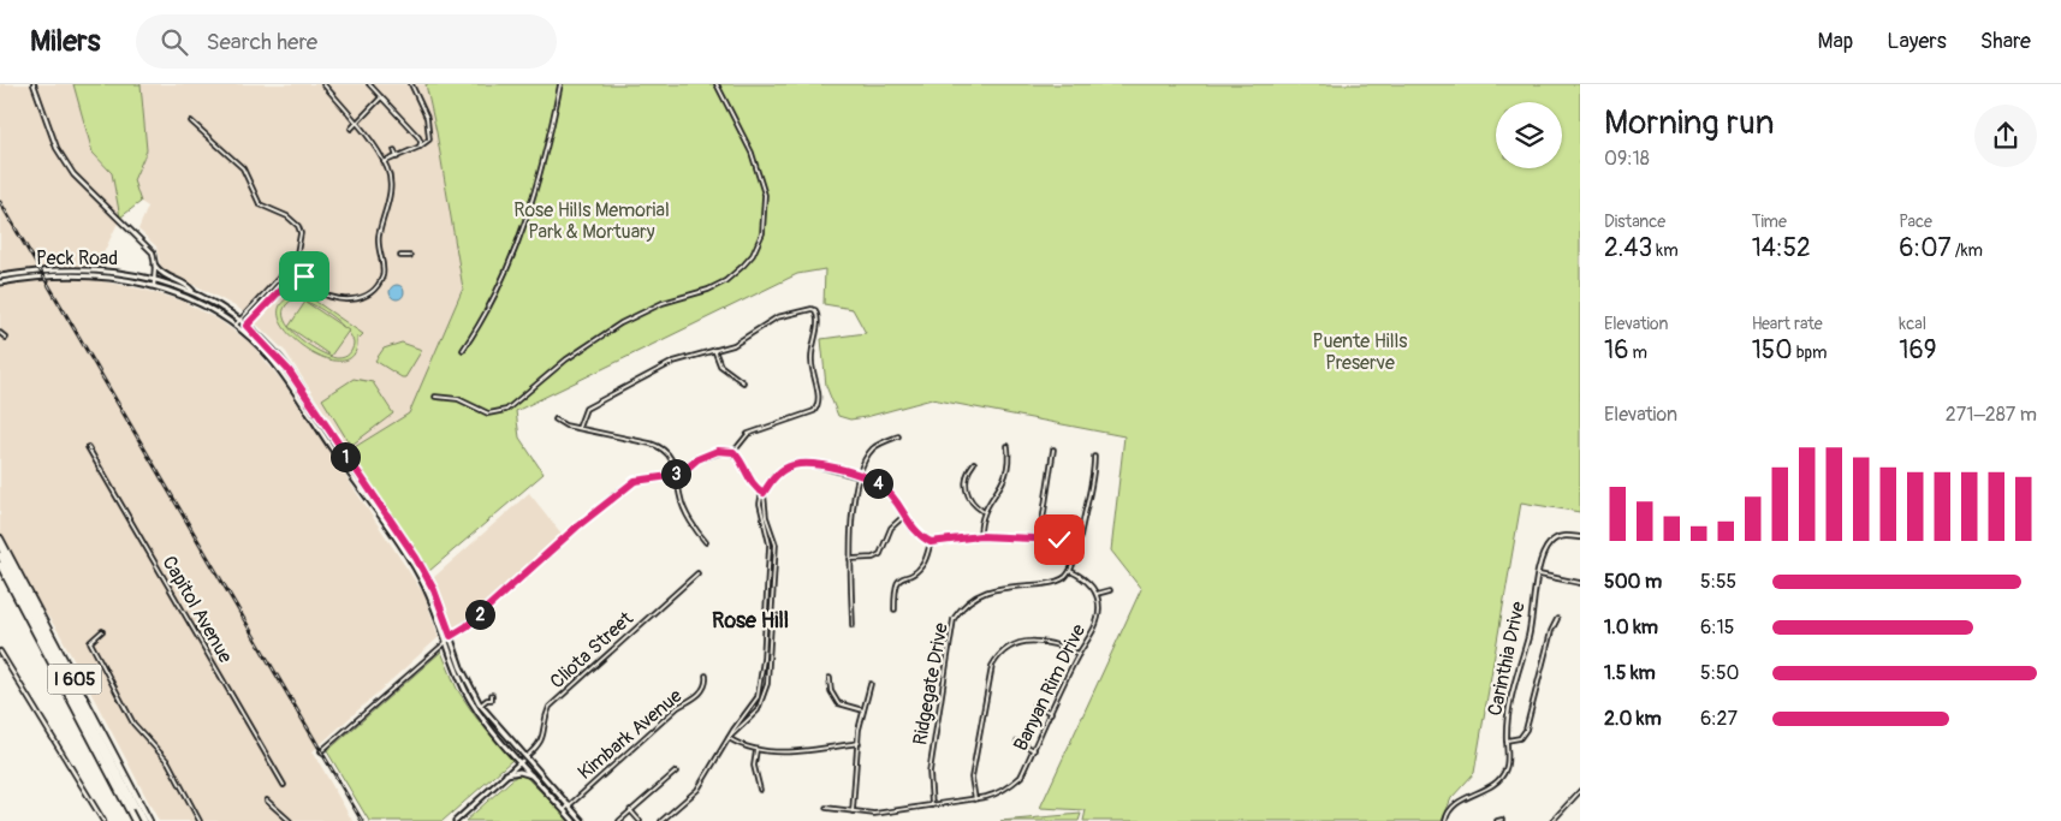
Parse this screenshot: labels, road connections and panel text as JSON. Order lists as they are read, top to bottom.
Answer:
{
  "streets": {
    "highway": ["I 605"],
    "main road": ["Peck Road"],
    "street": [
      "Capitol Avenue",
      "Cliota Street",
      "Carinthia Drive",
      "Ridgegate Drive",
      "Banyan Rim Drive",
      "Kimbark Avenue"
    ]
  },
  "crossings": [
    ["Ridgegate Drive", "Banyan Rim Drive"]
  ],
  "districts": ["Rose Hill"],
  "parks": ["Rose Hills Memorial Park & Mortuary", "Puente Hills Preserve"],
  "page": {
    "header": "Milers",
    "search": "Search here",
    "nav": ["Map", "Layers", "Share"],
    "heading": ["Morning run", "09:18"],
    "stats": [
      ["Distance", "2.43 km"],
      ["Time", "14:52"],
      ["Pace", "6:07 /km"],
      ["Elevation", "16 m"],
      ["Heart rate", "150 bpm"],
      ["kcal", "169"]
    ],
    "chart": ["Elevation", "271–287 m"],
    "pins": [
      "1",
      "3",
      "4",
      "2"
    ],
    "list": [
      {
        "name": "500 m",
        "note": "5:55"
      },
      {
        "name": "1.0 km",
        "note": "6:15"
      },
      {
        "name": "1.5 km",
        "note": "5:50"
      },
      {
        "name": "2.0 km",
        "note": "6:27"
      }
    ]
  }
}
